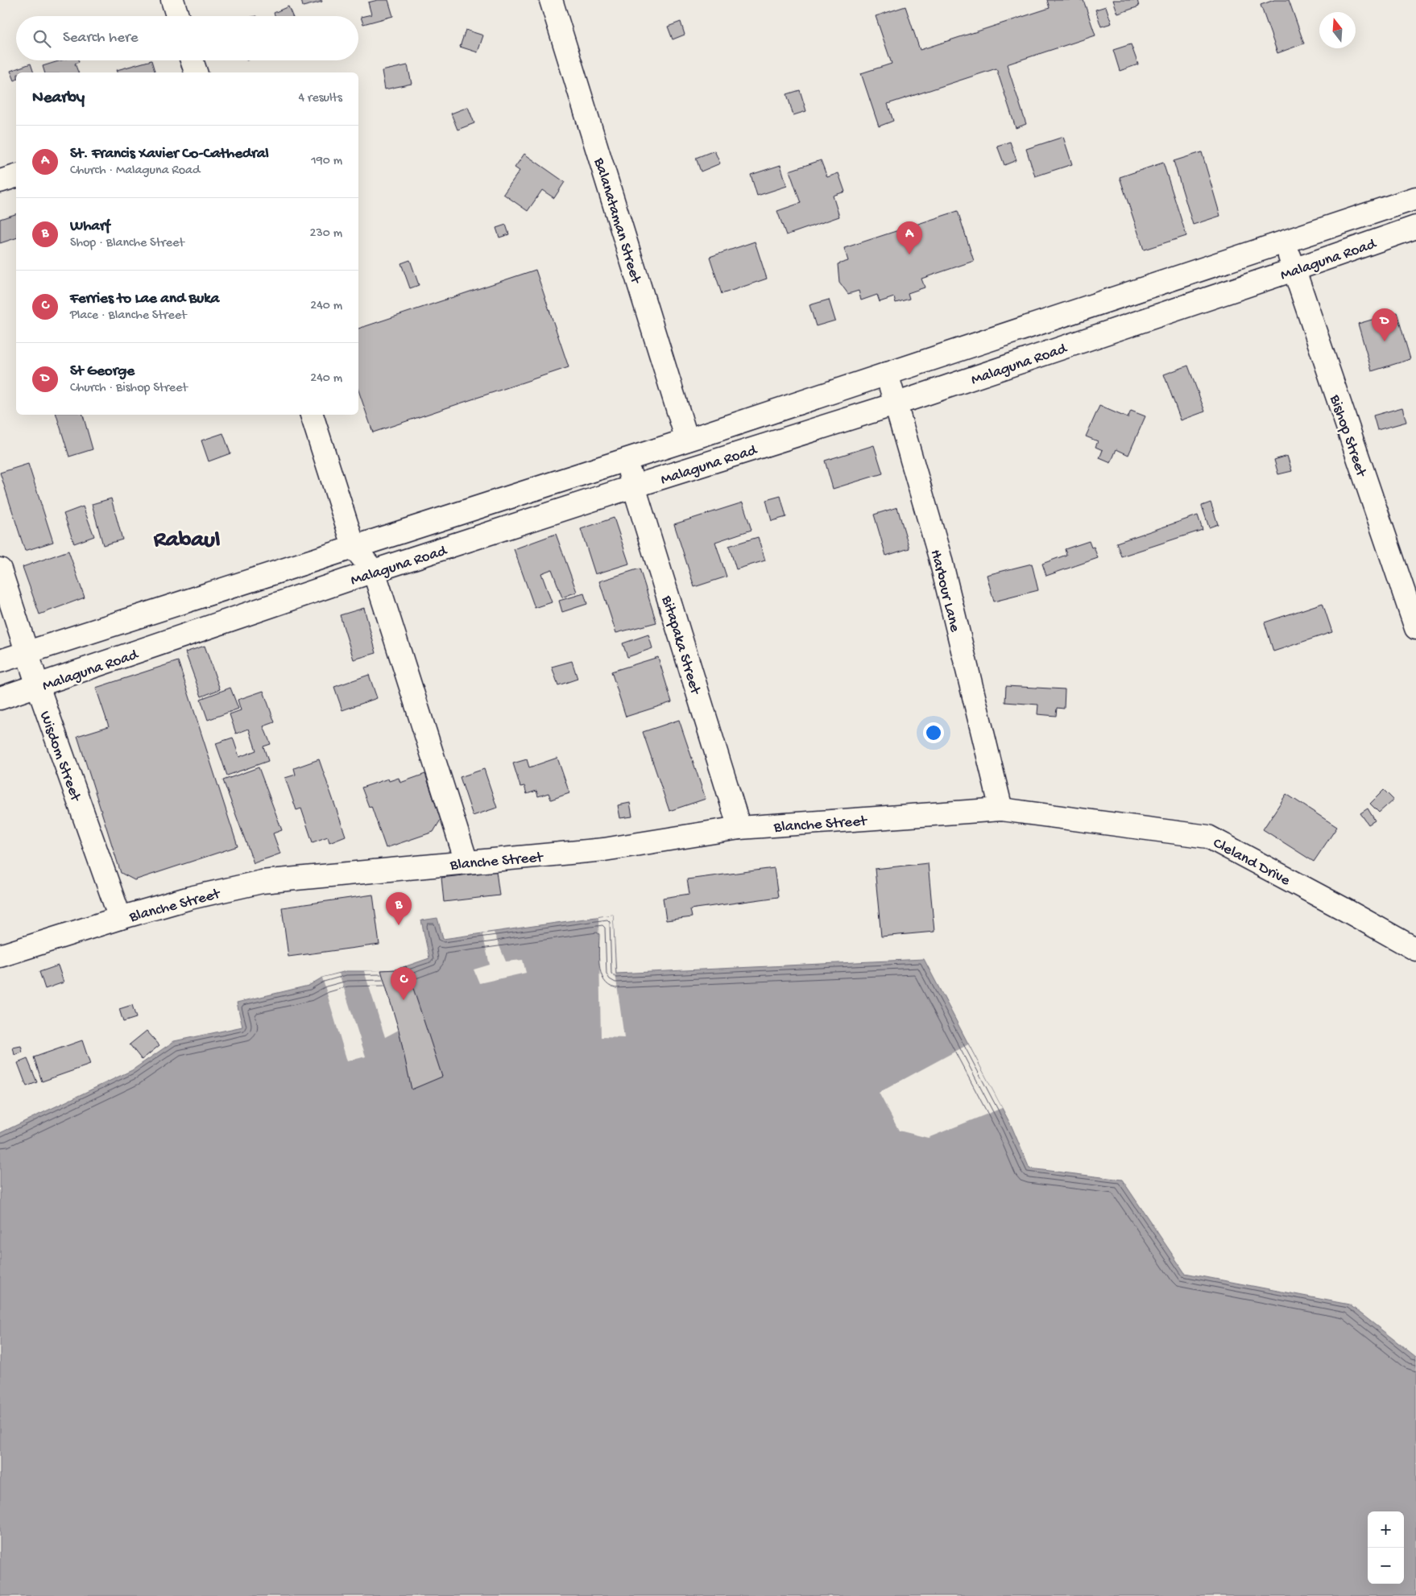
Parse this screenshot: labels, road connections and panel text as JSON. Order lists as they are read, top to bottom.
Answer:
{
  "streets": {
    "street": [
      "Balanataman Street",
      "Malaguna Road",
      "Bishop Street",
      "Harbour Lane",
      "Bitapaka Street",
      "Wisdom Street",
      "Blanche Street",
      "Cleland Drive"
    ]
  },
  "crossings": [
    ["Balanataman Street", "Malaguna Road"],
    ["Malaguna Road", "Bishop Street"],
    ["Malaguna Road", "Harbour Lane"],
    ["Malaguna Road", "Bitapaka Street"],
    ["Malaguna Road", "Wisdom Street"],
    ["Harbour Lane", "Blanche Street"],
    ["Harbour Lane", "Cleland Drive"],
    ["Bitapaka Street", "Blanche Street"],
    ["Wisdom Street", "Blanche Street"],
    ["Blanche Street", "Cleland Drive"]
  ],
  "districts": ["Rabaul"],
  "north": "top",
  "page": {
    "search": "Search here",
    "heading": ["Nearby", "4 results"],
    "list": [
      {
        "mark": "A",
        "name": "St. Francis Xavier Co-Cathedral",
        "note": "Church · Malaguna Road",
        "value": "190 m"
      },
      {
        "mark": "B",
        "name": "Wharf",
        "note": "Shop · Blanche Street",
        "value": "230 m"
      },
      {
        "mark": "C",
        "name": "Ferries to Lae and Buka",
        "note": "Place · Blanche Street",
        "value": "240 m"
      },
      {
        "mark": "D",
        "name": "St George",
        "note": "Church · Bishop Street",
        "value": "240 m"
      }
    ],
    "pins": [
      "A",
      "D",
      "B",
      "C"
    ],
    "map_buttons": ["+", "−"]
  }
}
